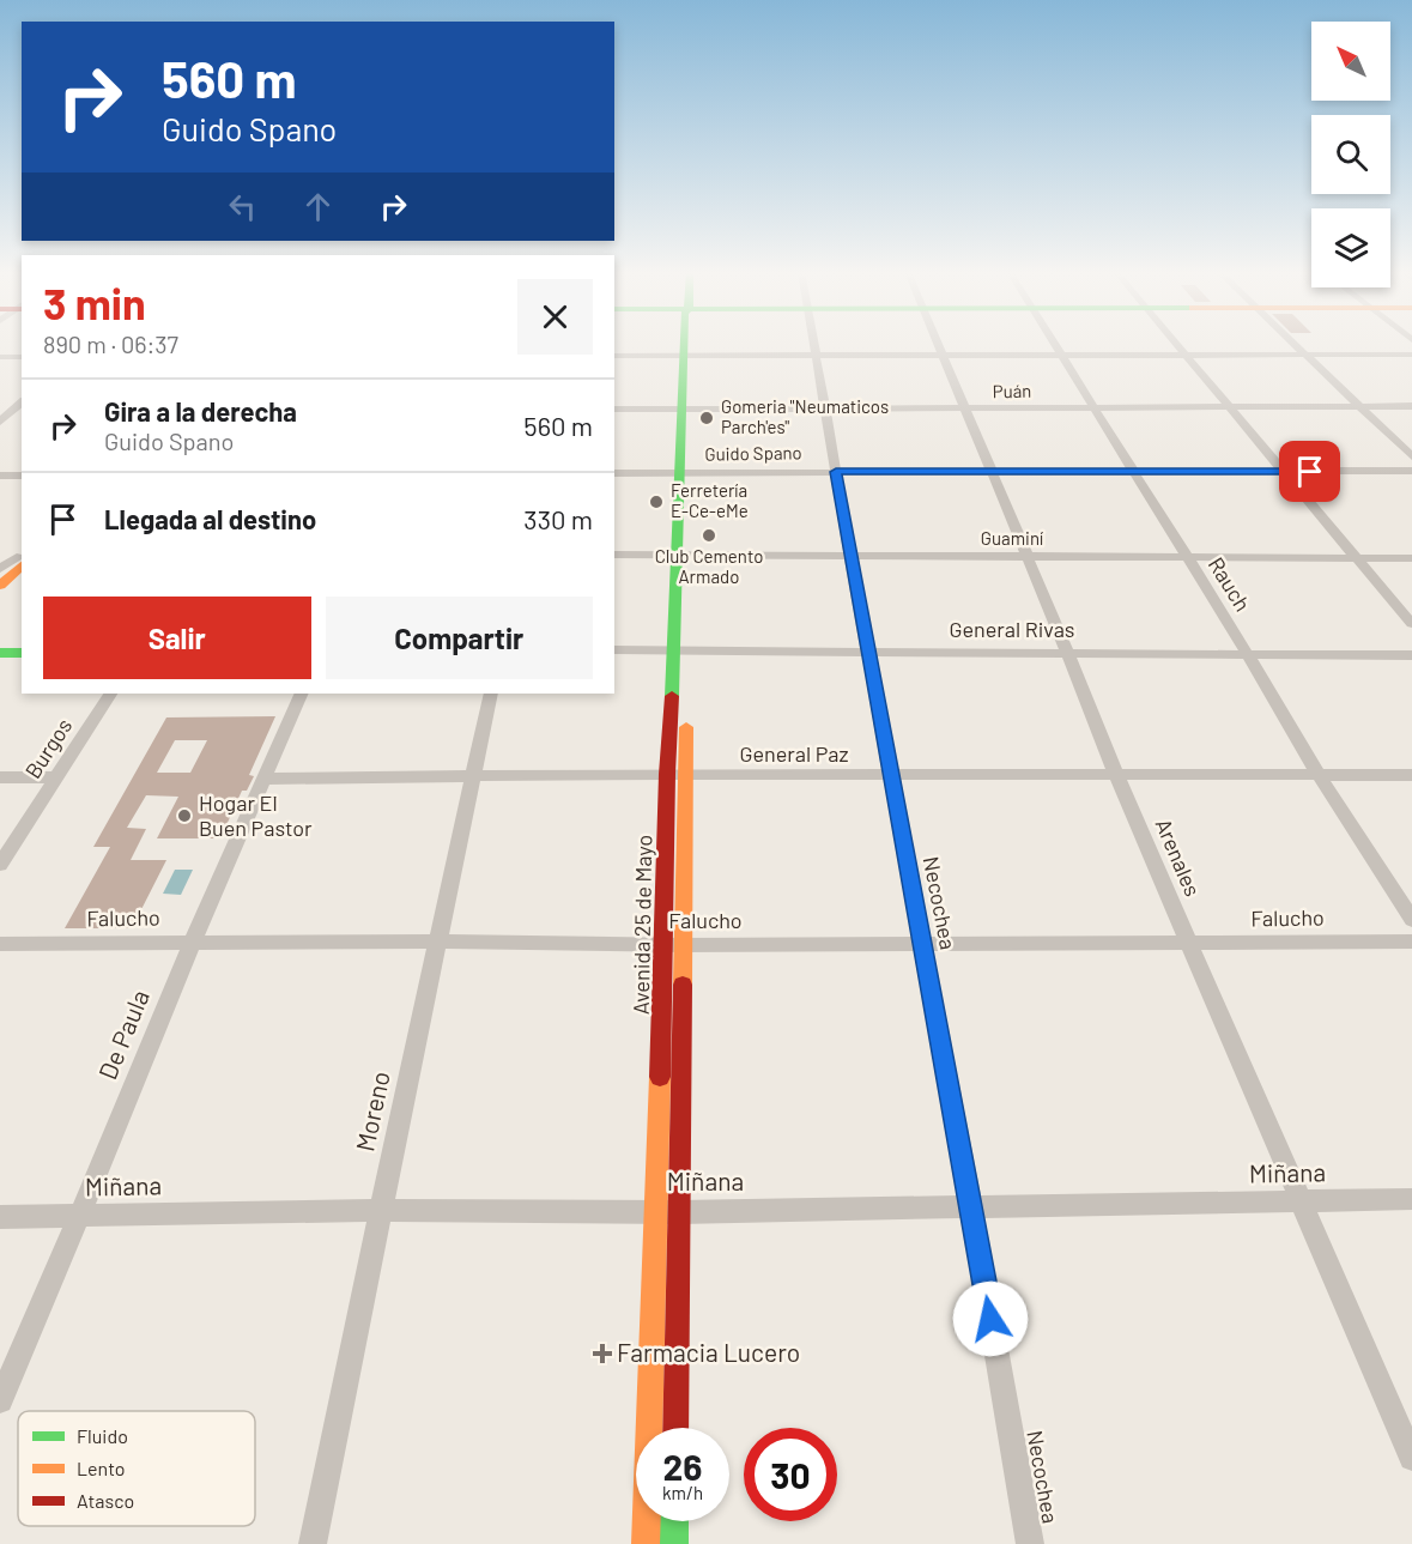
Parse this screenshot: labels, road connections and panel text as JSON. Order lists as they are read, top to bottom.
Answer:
{
  "streets": {
    "main road": ["Avenida 25 de Mayo"],
    "street": [
      "Puán",
      "Guido Spano",
      "Guaminí",
      "Rauch",
      "General Rivas",
      "Burgos",
      "General Paz",
      "Arenales",
      "Necochea",
      "Falucho",
      "De Paula",
      "Moreno",
      "Miñana"
    ]
  },
  "crossings": [
    ["Puán", "Rauch"],
    ["Puán", "Arenales"],
    ["Puán", "Necochea"],
    ["Puán", "Avenida 25 de Mayo"],
    ["Guido Spano", "Rauch"],
    ["Guido Spano", "Arenales"],
    ["Guido Spano", "Necochea"],
    ["Guido Spano", "Avenida 25 de Mayo"],
    ["Guaminí", "Rauch"],
    ["Guaminí", "Arenales"],
    ["Guaminí", "Necochea"],
    ["Guaminí", "Avenida 25 de Mayo"],
    ["Rauch", "General Rivas"],
    ["Rauch", "General Paz"],
    ["General Rivas", "Arenales"],
    ["General Rivas", "Necochea"],
    ["General Rivas", "Avenida 25 de Mayo"],
    ["General Paz", "Arenales"],
    ["General Paz", "Necochea"],
    ["General Paz", "Avenida 25 de Mayo"],
    ["General Paz", "De Paula"],
    ["General Paz", "Moreno"],
    ["Arenales", "Falucho"],
    ["Arenales", "Miñana"],
    ["Necochea", "Falucho"],
    ["Necochea", "Miñana"],
    ["Falucho", "Avenida 25 de Mayo"],
    ["Falucho", "De Paula"],
    ["Falucho", "Moreno"],
    ["Avenida 25 de Mayo", "Miñana"],
    ["De Paula", "Miñana"],
    ["Moreno", "Miñana"]
  ],
  "places": {
    "other": [
      "Gomeria \"Neumaticos Parch'es\"",
      "Ferretería E-Ce-eMe",
      "Club Cemento Armado",
      "Hogar El Buen Pastor"
    ],
    "health": ["Farmacia Lucero"]
  },
  "legend": ["Fluido", "Lento", "Atasco"],
  "north": "top left",
  "page": {
    "turn": ["560 m", "Guido Spano"],
    "heading": ["3 min", "890 m · 06:37"],
    "list": [
      {
        "name": "Gira a la derecha",
        "note": "Guido Spano",
        "value": "560 m"
      },
      {
        "name": "Llegada al destino",
        "value": "330 m"
      }
    ],
    "buttons": ["Salir", "Compartir"],
    "speed": "26 km/h",
    "limit": "30"
  }
}
